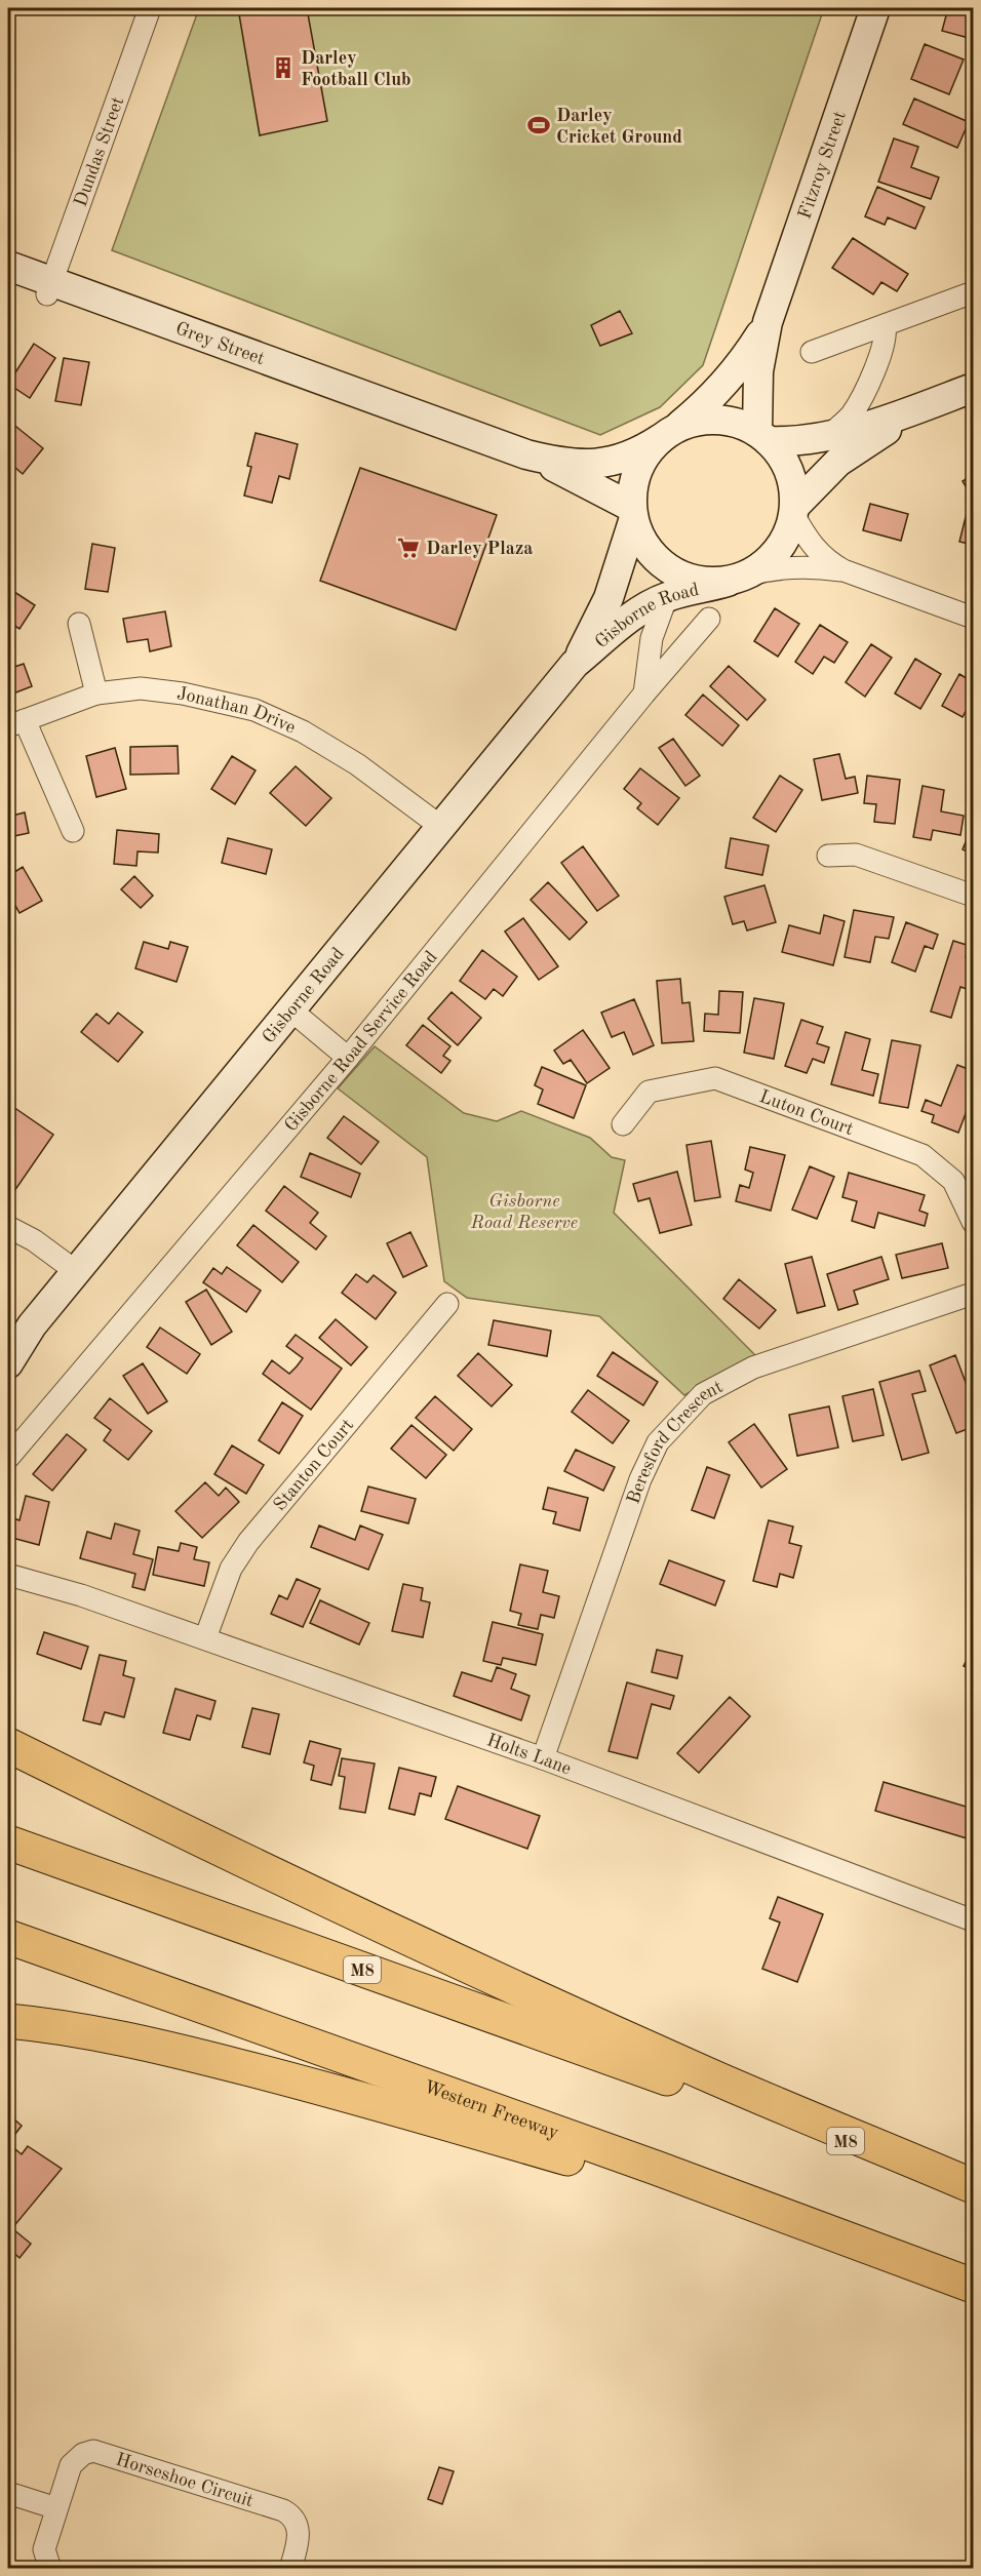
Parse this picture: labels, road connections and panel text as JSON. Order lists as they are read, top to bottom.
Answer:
{
  "streets": {
    "highway": ["M8", "Western Freeway"],
    "main road": ["Fitzroy Street", "Grey Street", "Gisborne Road"],
    "street": [
      "Dundas Street",
      "Jonathan Drive",
      "Gisborne Road Service Road",
      "Luton Court",
      "Beresford Crescent",
      "Stanton Court",
      "Holts Lane",
      "Horseshoe Circuit"
    ]
  },
  "crossings": [
    ["Dundas Street", "Grey Street"],
    ["Fitzroy Street", "Grey Street"],
    ["Fitzroy Street", "Gisborne Road"],
    ["Grey Street", "Gisborne Road"],
    ["Gisborne Road", "Jonathan Drive"],
    ["Beresford Crescent", "Holts Lane"],
    ["Stanton Court", "Holts Lane"]
  ],
  "parks": ["Gisborne Road Reserve"],
  "places": {
    "building": ["Darley Football Club"],
    "sports": ["Darley Cricket Ground"],
    "supermarket": ["Darley Plaza"]
  }
}
